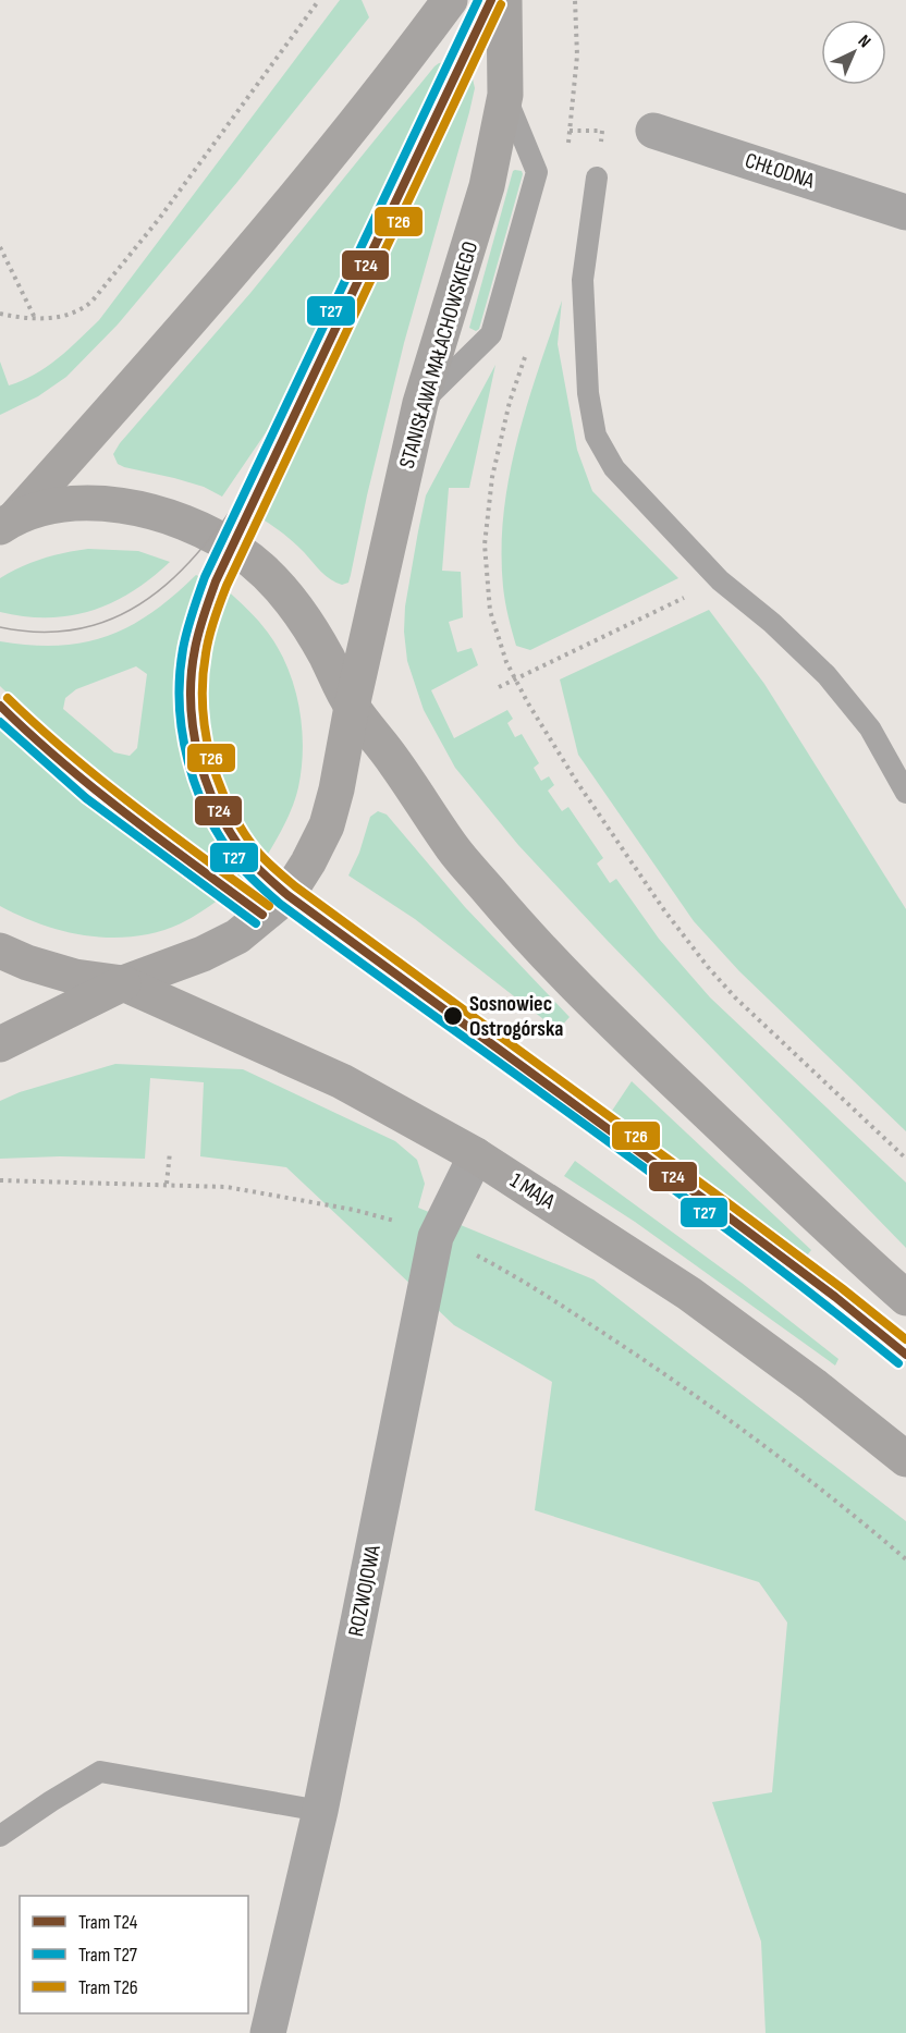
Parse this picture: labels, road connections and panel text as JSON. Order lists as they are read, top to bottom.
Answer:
{
  "streets": {
    "main road": ["STANISŁAWA MAŁACHOWSKIEGO", "1 MAJA"],
    "street": ["CHŁODNA", "ROZWOJOWA"]
  },
  "crossings": [
    ["STANISŁAWA MAŁACHOWSKIEGO", "1 MAJA"],
    ["1 MAJA", "ROZWOJOWA"]
  ],
  "places": ["Sosnowiec Ostrogórska"],
  "lines": ["tram line T24", "tram line T27", "tram line T26"],
  "legend": ["Tram T24", "Tram T27", "Tram T26"],
  "north": "top right"
}
